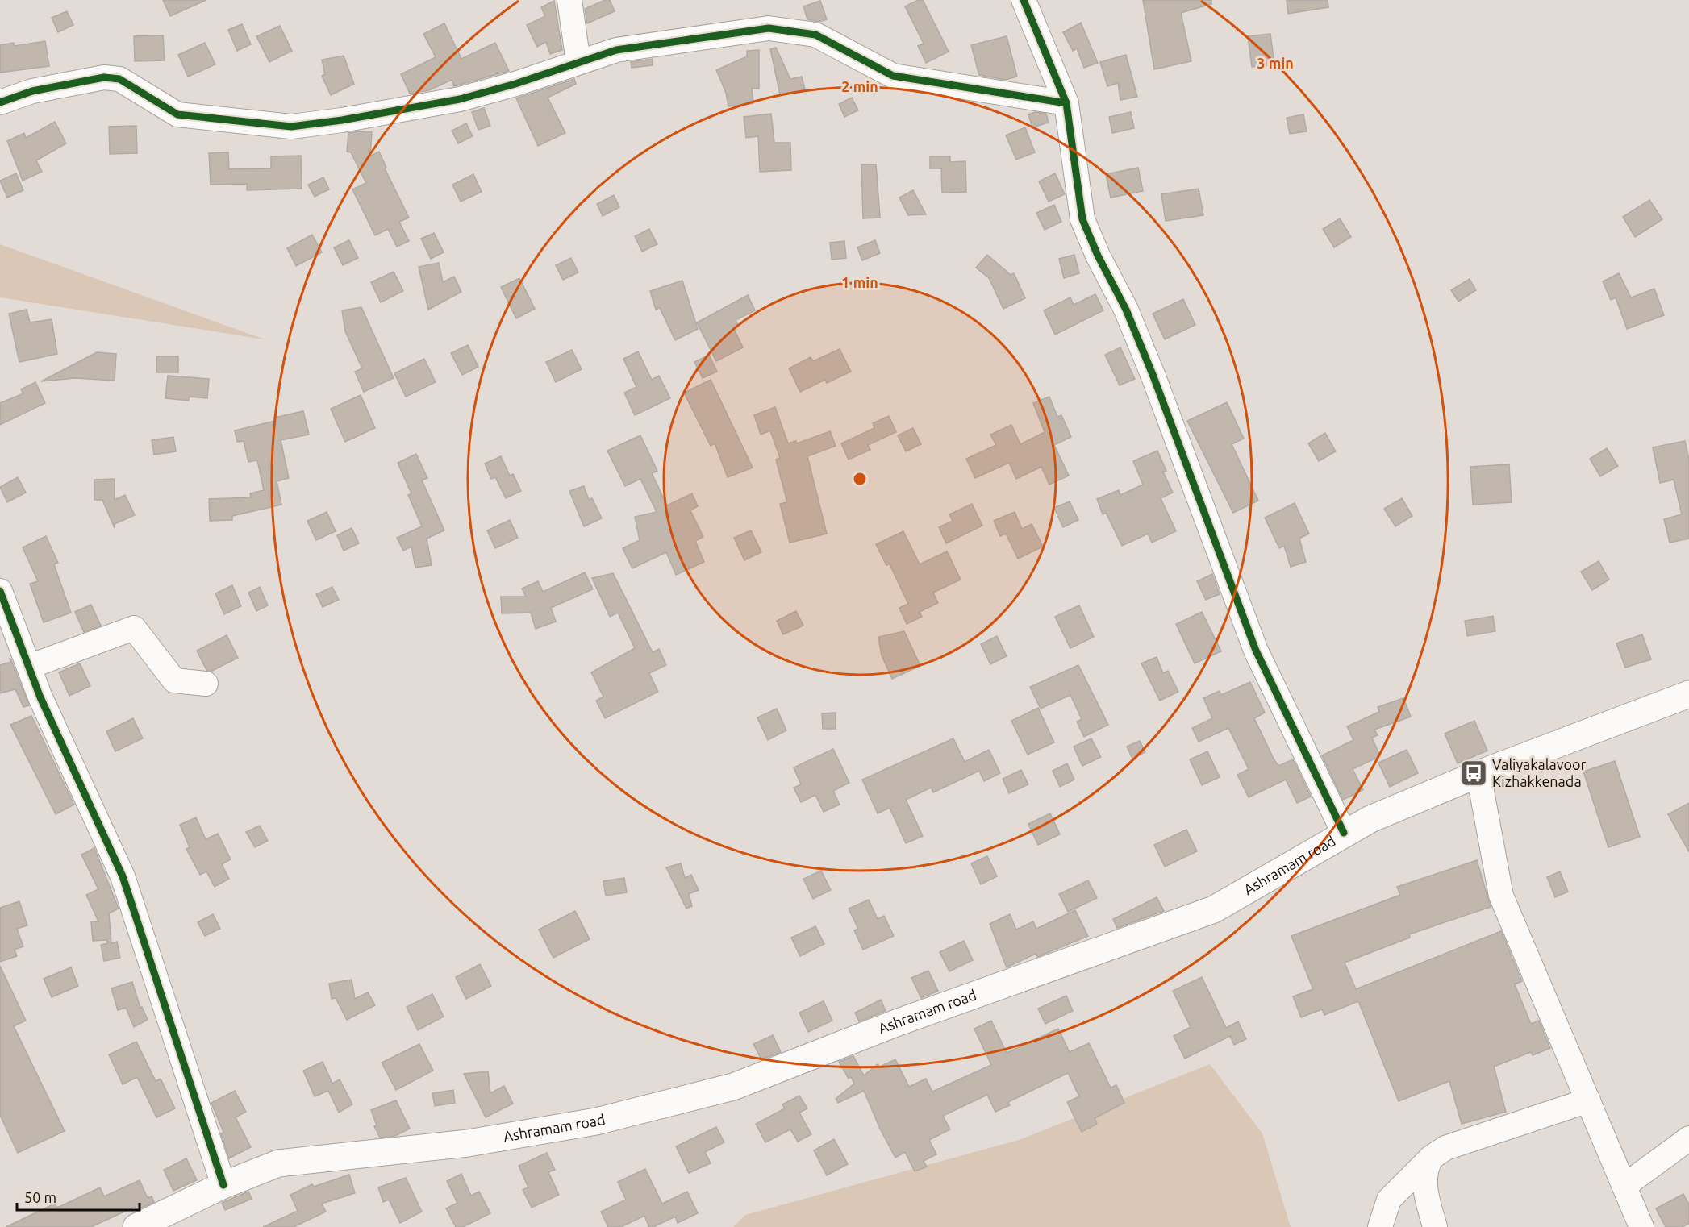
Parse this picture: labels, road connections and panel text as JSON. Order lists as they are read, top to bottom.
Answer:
{
  "streets": {
    "main road": ["Ashramam road"]
  },
  "places": {
    "bus stop": ["Valiyakalavoor Kizhakkenada"]
  },
  "scale_bar": "50 m",
  "rings": ["3 min", "2 min", "1 min"]
}
